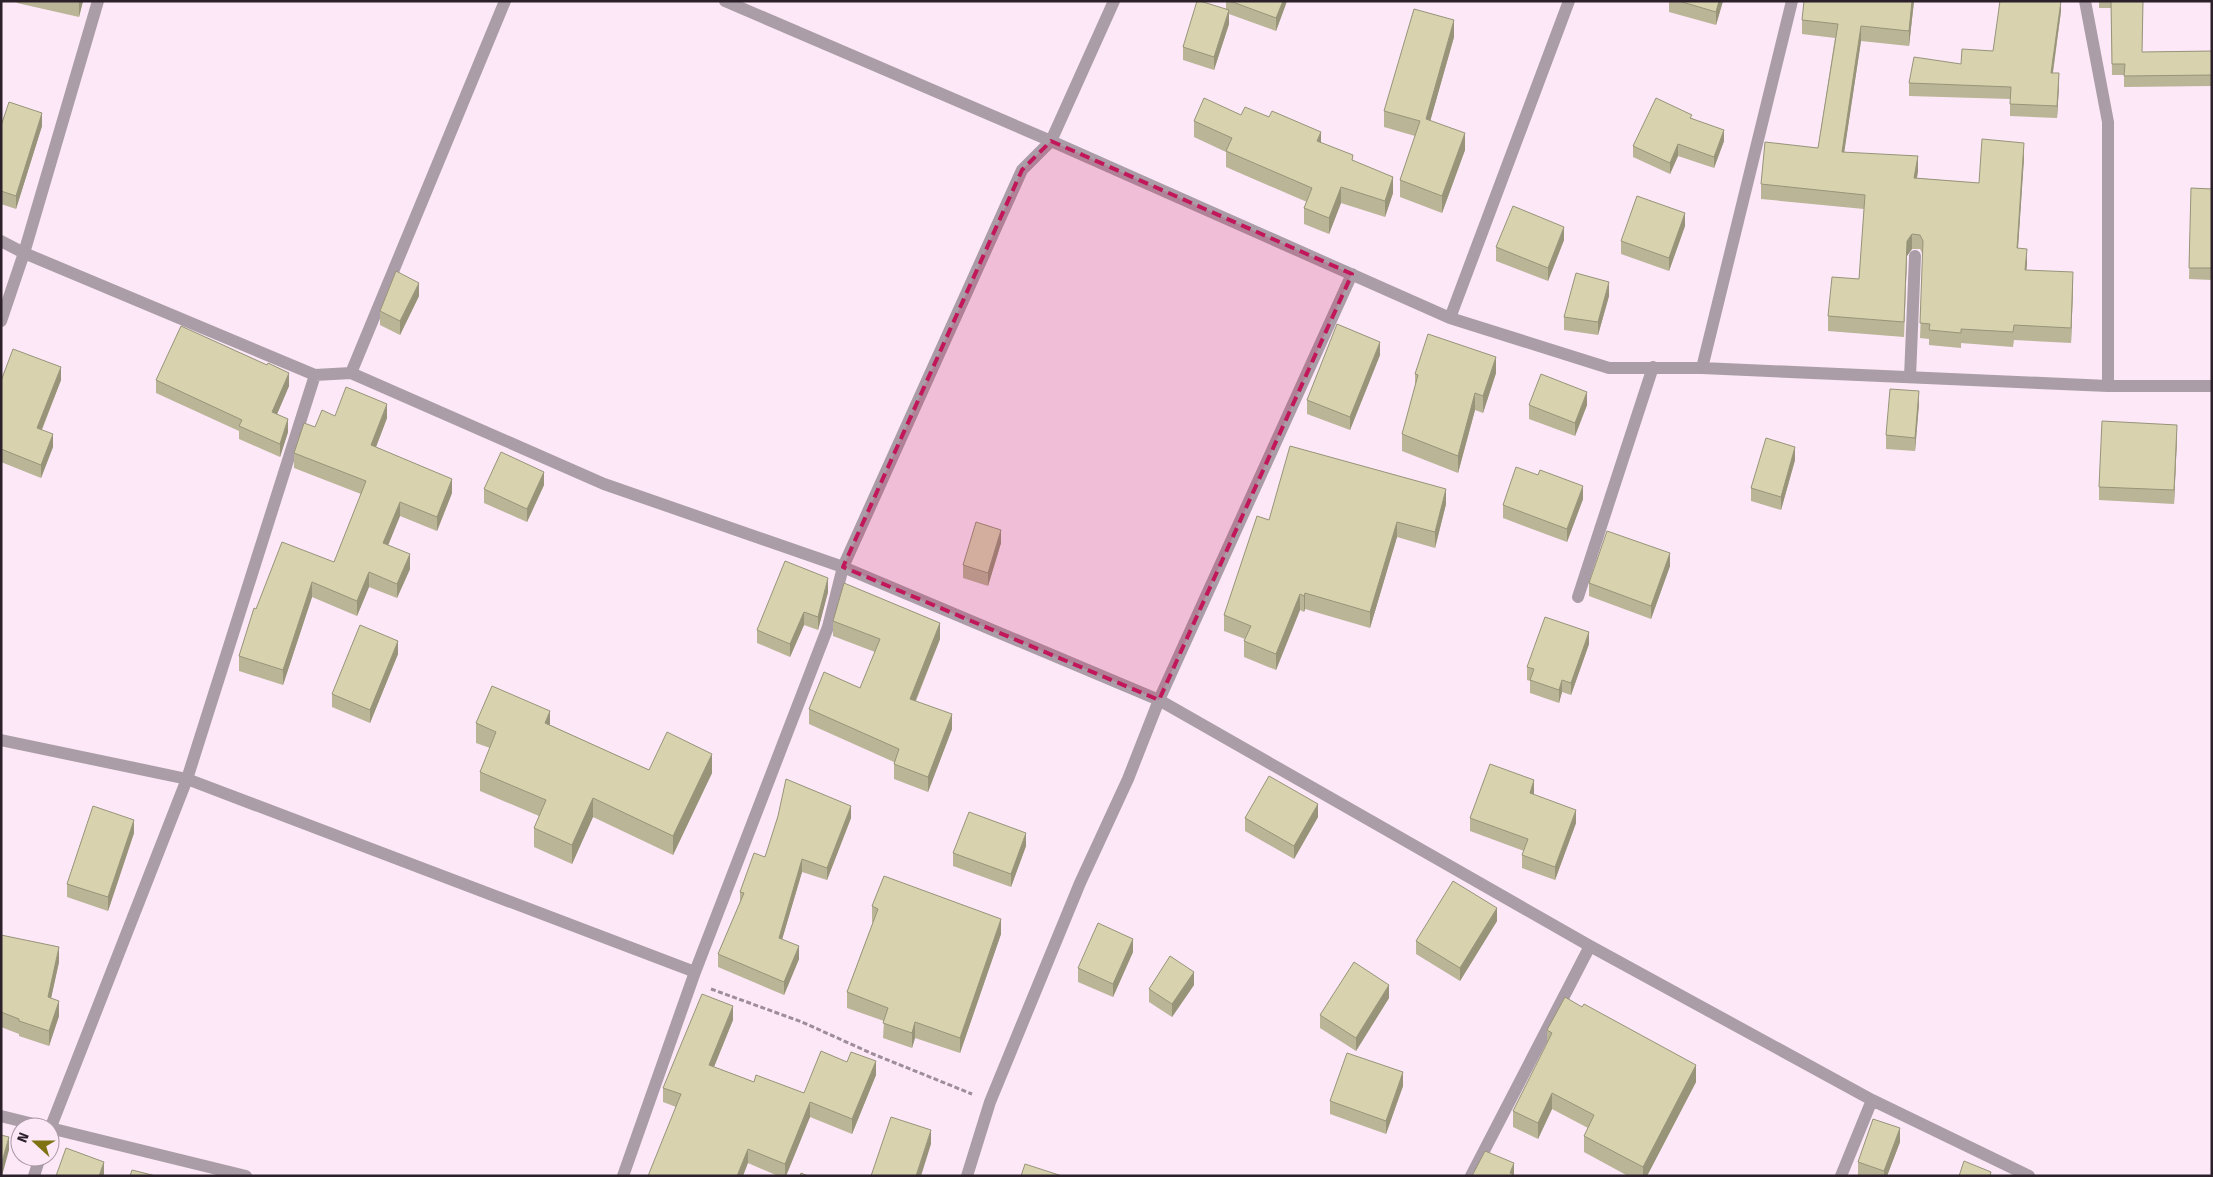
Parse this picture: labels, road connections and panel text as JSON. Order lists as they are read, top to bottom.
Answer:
{
  "north": "left"
}
